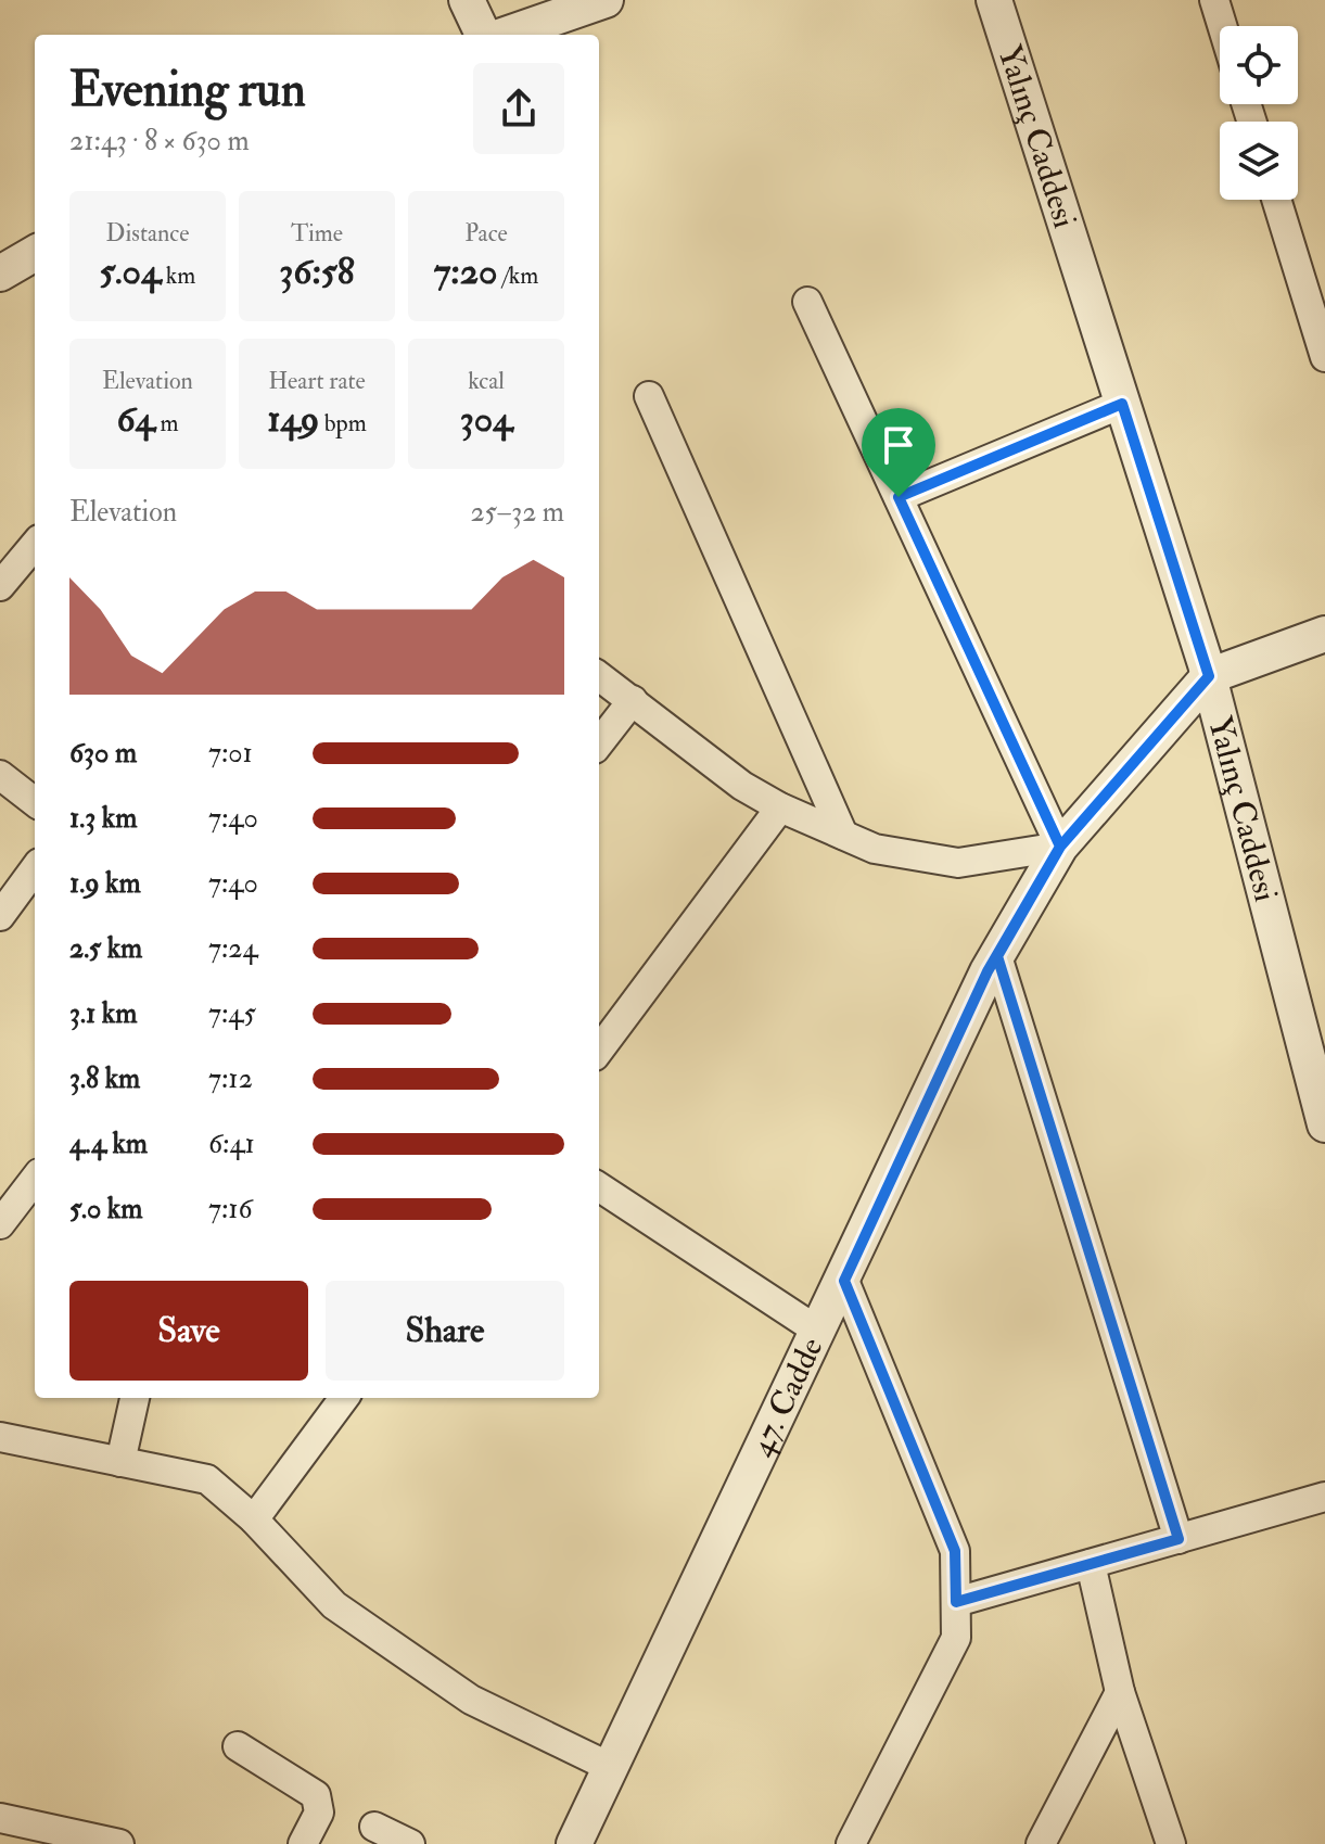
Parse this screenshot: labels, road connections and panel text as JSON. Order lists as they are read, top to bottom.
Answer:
{
  "streets": {
    "street": ["Yalınç Caddesi", "47. Cadde"]
  },
  "crossings": [
    ["Yalınç Caddesi", "47. Cadde"]
  ],
  "page": {
    "heading": ["Evening run", "21:43 · 8 × 630 m"],
    "stats": [
      ["Distance", "5.04 km"],
      ["Time", "36:58"],
      ["Pace", "7:20 /km"],
      ["Elevation", "64 m"],
      ["Heart rate", "149 bpm"],
      ["kcal", "304"]
    ],
    "chart": ["Elevation", "25–32 m"],
    "list": [
      {
        "name": "630 m",
        "note": "7:01"
      },
      {
        "name": "1.3 km",
        "note": "7:40"
      },
      {
        "name": "1.9 km",
        "note": "7:40"
      },
      {
        "name": "2.5 km",
        "note": "7:24"
      },
      {
        "name": "3.1 km",
        "note": "7:45"
      },
      {
        "name": "3.8 km",
        "note": "7:12"
      },
      {
        "name": "4.4 km",
        "note": "6:41"
      },
      {
        "name": "5.0 km",
        "note": "7:16"
      }
    ],
    "buttons": ["Save", "Share"]
  }
}
